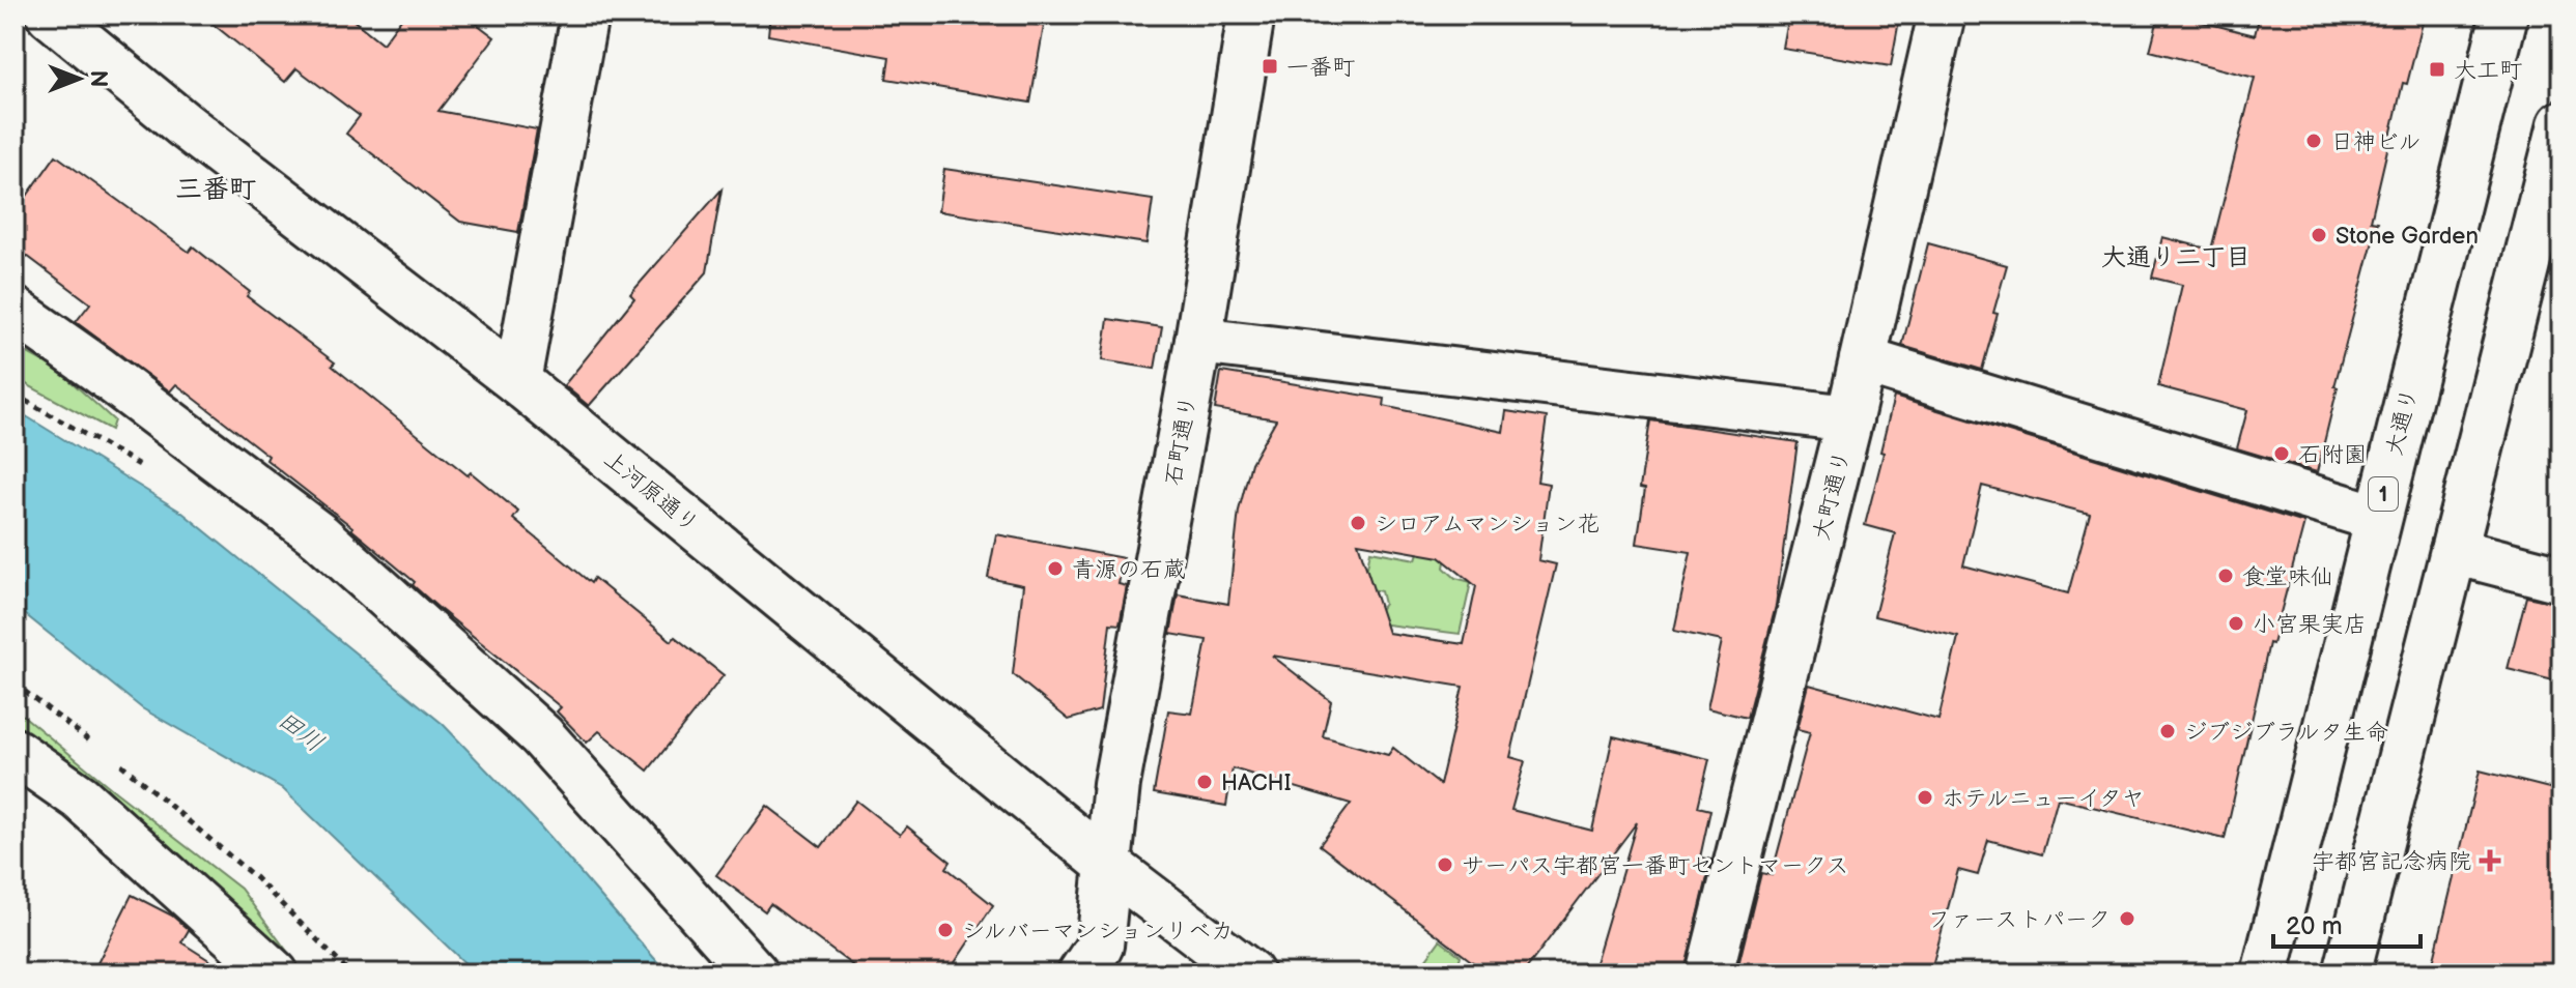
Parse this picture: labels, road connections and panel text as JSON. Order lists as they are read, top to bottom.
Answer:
{
  "streets": {
    "street": [
      "大通り",
      "石町通り",
      "上河原通り",
      "1",
      "大町通り"
    ]
  },
  "crossings": [
    ["石町通り", "上河原通り"]
  ],
  "districts": ["三番町", "大通り二丁目"],
  "water": ["田川"],
  "places": {
    "transit": ["一番町", "大工町"],
    "other": [
      "日神ビル",
      "Stone Garden",
      "石附園",
      "シロアムマンション花",
      "青源の石蔵",
      "食堂味仙",
      "小宮果実店",
      "ジブジブラルタ生命",
      "HACHI",
      "ホテルニューイタヤ",
      "サーパス宇都宮一番町セントマークス",
      "ファーストパーク",
      "シルバーマンションリベカ"
    ],
    "health": ["宇都宮記念病院"]
  },
  "scale_bar": "20 m",
  "north": "right"
}
